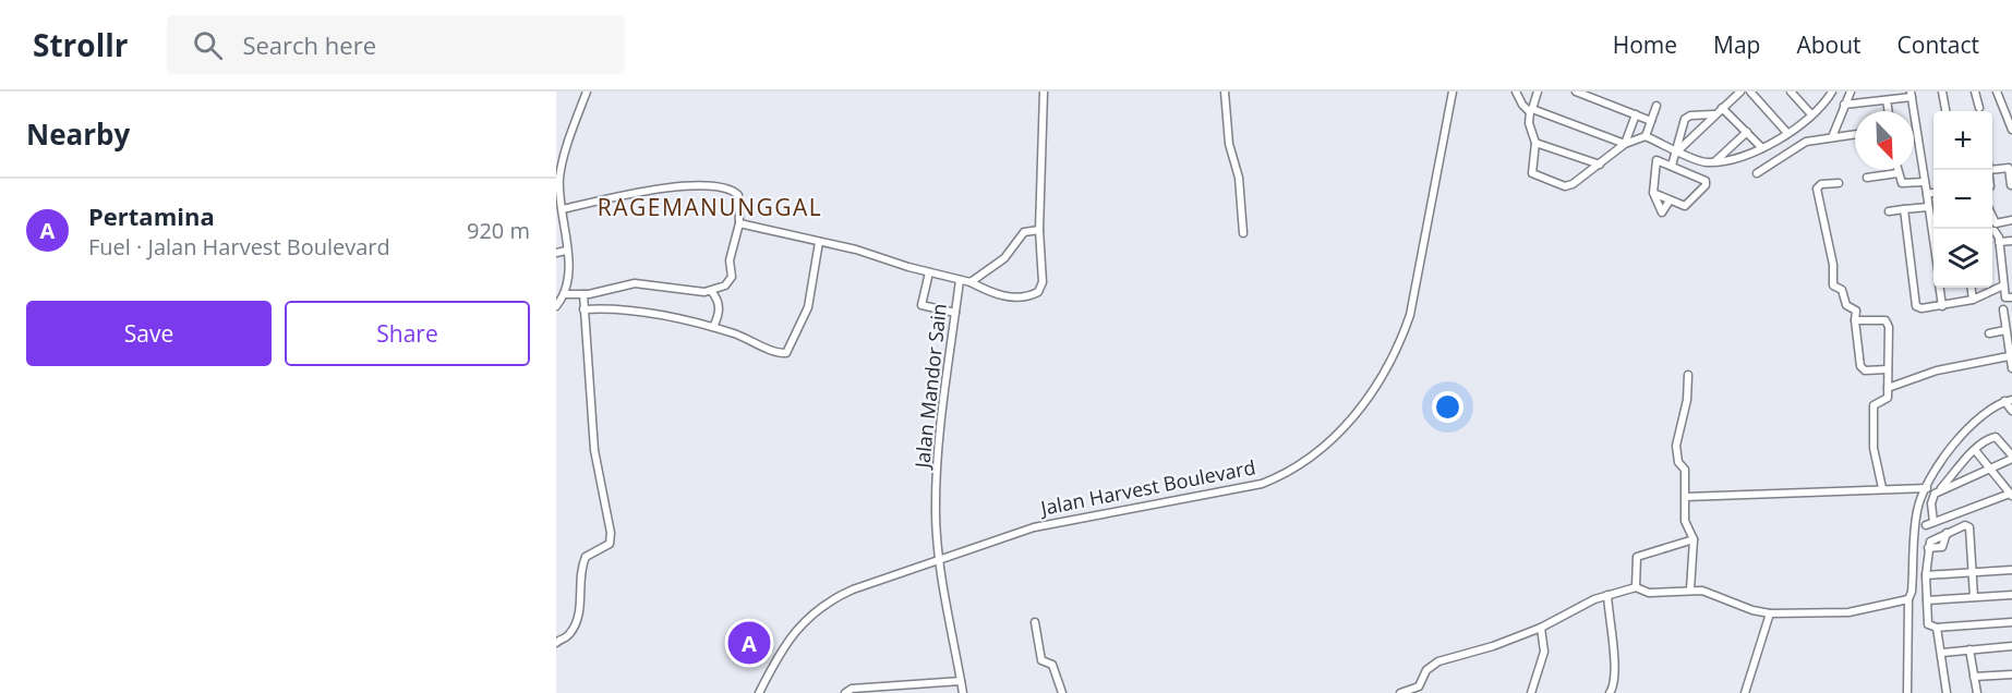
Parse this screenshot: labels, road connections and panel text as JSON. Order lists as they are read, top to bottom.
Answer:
{
  "streets": {
    "street": ["Jalan Mandor Sain", "Jalan Harvest Boulevard"]
  },
  "crossings": [
    ["Jalan Mandor Sain", "Jalan Harvest Boulevard"]
  ],
  "districts": ["RAGEMANUNGGAL"],
  "north": "bottom right",
  "page": {
    "header": "Strollr",
    "search": "Search here",
    "nav": [
      "Home",
      "Map",
      "About",
      "Contact"
    ],
    "heading": "Nearby",
    "map_buttons": ["+", "−"],
    "list": [
      {
        "mark": "A",
        "name": "Pertamina",
        "note": "Fuel · Jalan Harvest Boulevard",
        "value": "920 m"
      }
    ],
    "buttons": ["Save", "Share"],
    "pins": "A"
  }
}
